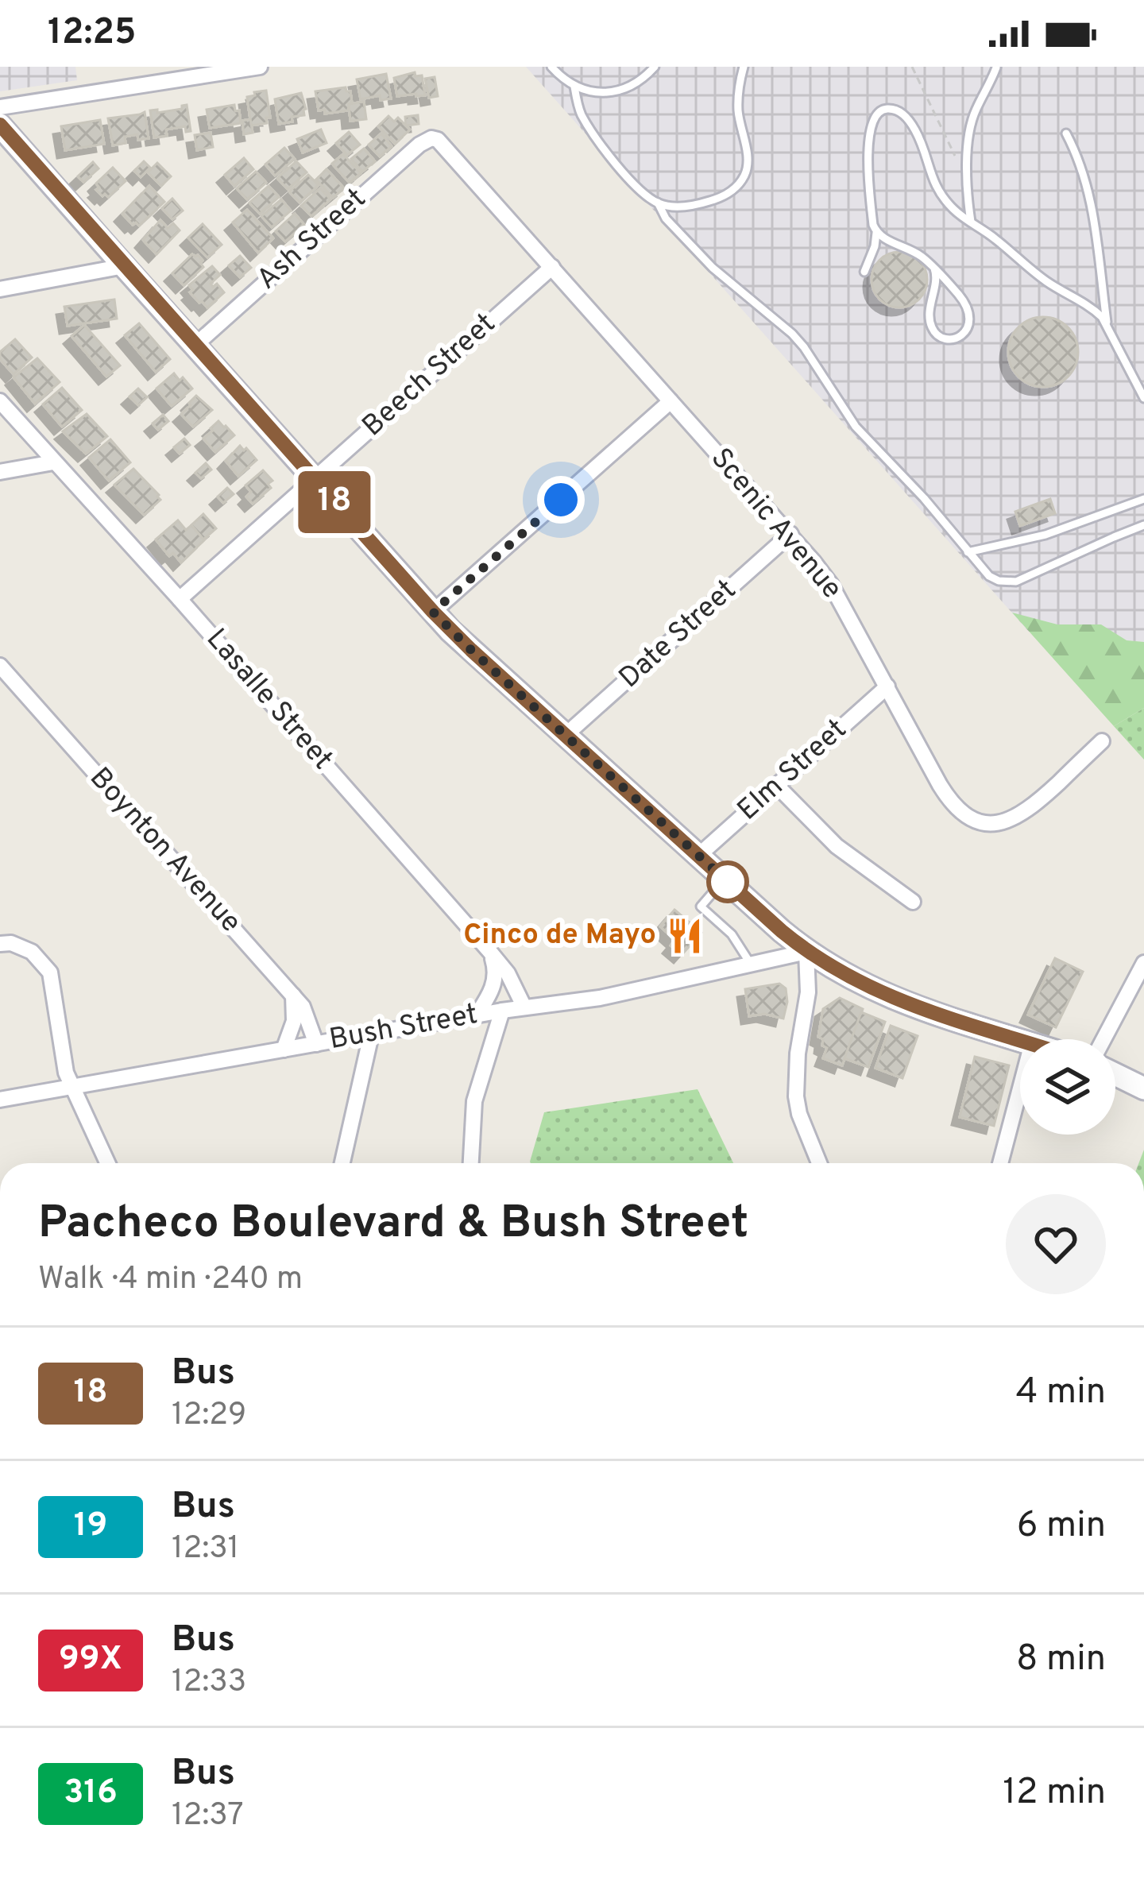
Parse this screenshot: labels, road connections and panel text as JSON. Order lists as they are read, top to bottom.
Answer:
{
  "streets": {
    "street": [
      "Ash Street",
      "Beech Street",
      "Scenic Avenue",
      "Date Street",
      "Lasalle Street",
      "Elm Street",
      "Boynton Avenue",
      "Bush Street"
    ]
  },
  "crossings": [
    ["Ash Street", "Scenic Avenue"],
    ["Beech Street", "Scenic Avenue"],
    ["Beech Street", "Lasalle Street"],
    ["Scenic Avenue", "Date Street"],
    ["Scenic Avenue", "Elm Street"],
    ["Lasalle Street", "Bush Street"],
    ["Boynton Avenue", "Bush Street"]
  ],
  "places": {
    "restaurant": ["Cinco de Mayo"]
  },
  "lines": ["bus line 18"],
  "page": {
    "status": "12:25",
    "on_map": "18",
    "heading": ["Pacheco Boulevard & Bush Street", "Walk · 4 min · 240 m"],
    "list": [
      {
        "mark": "18",
        "name": "Bus",
        "note": "12:29",
        "value": "4 min"
      },
      {
        "mark": "19",
        "name": "Bus",
        "note": "12:31",
        "value": "6 min"
      },
      {
        "mark": "99X",
        "name": "Bus",
        "note": "12:33",
        "value": "8 min"
      },
      {
        "mark": "316",
        "name": "Bus",
        "note": "12:37",
        "value": "12 min"
      }
    ]
  }
}
